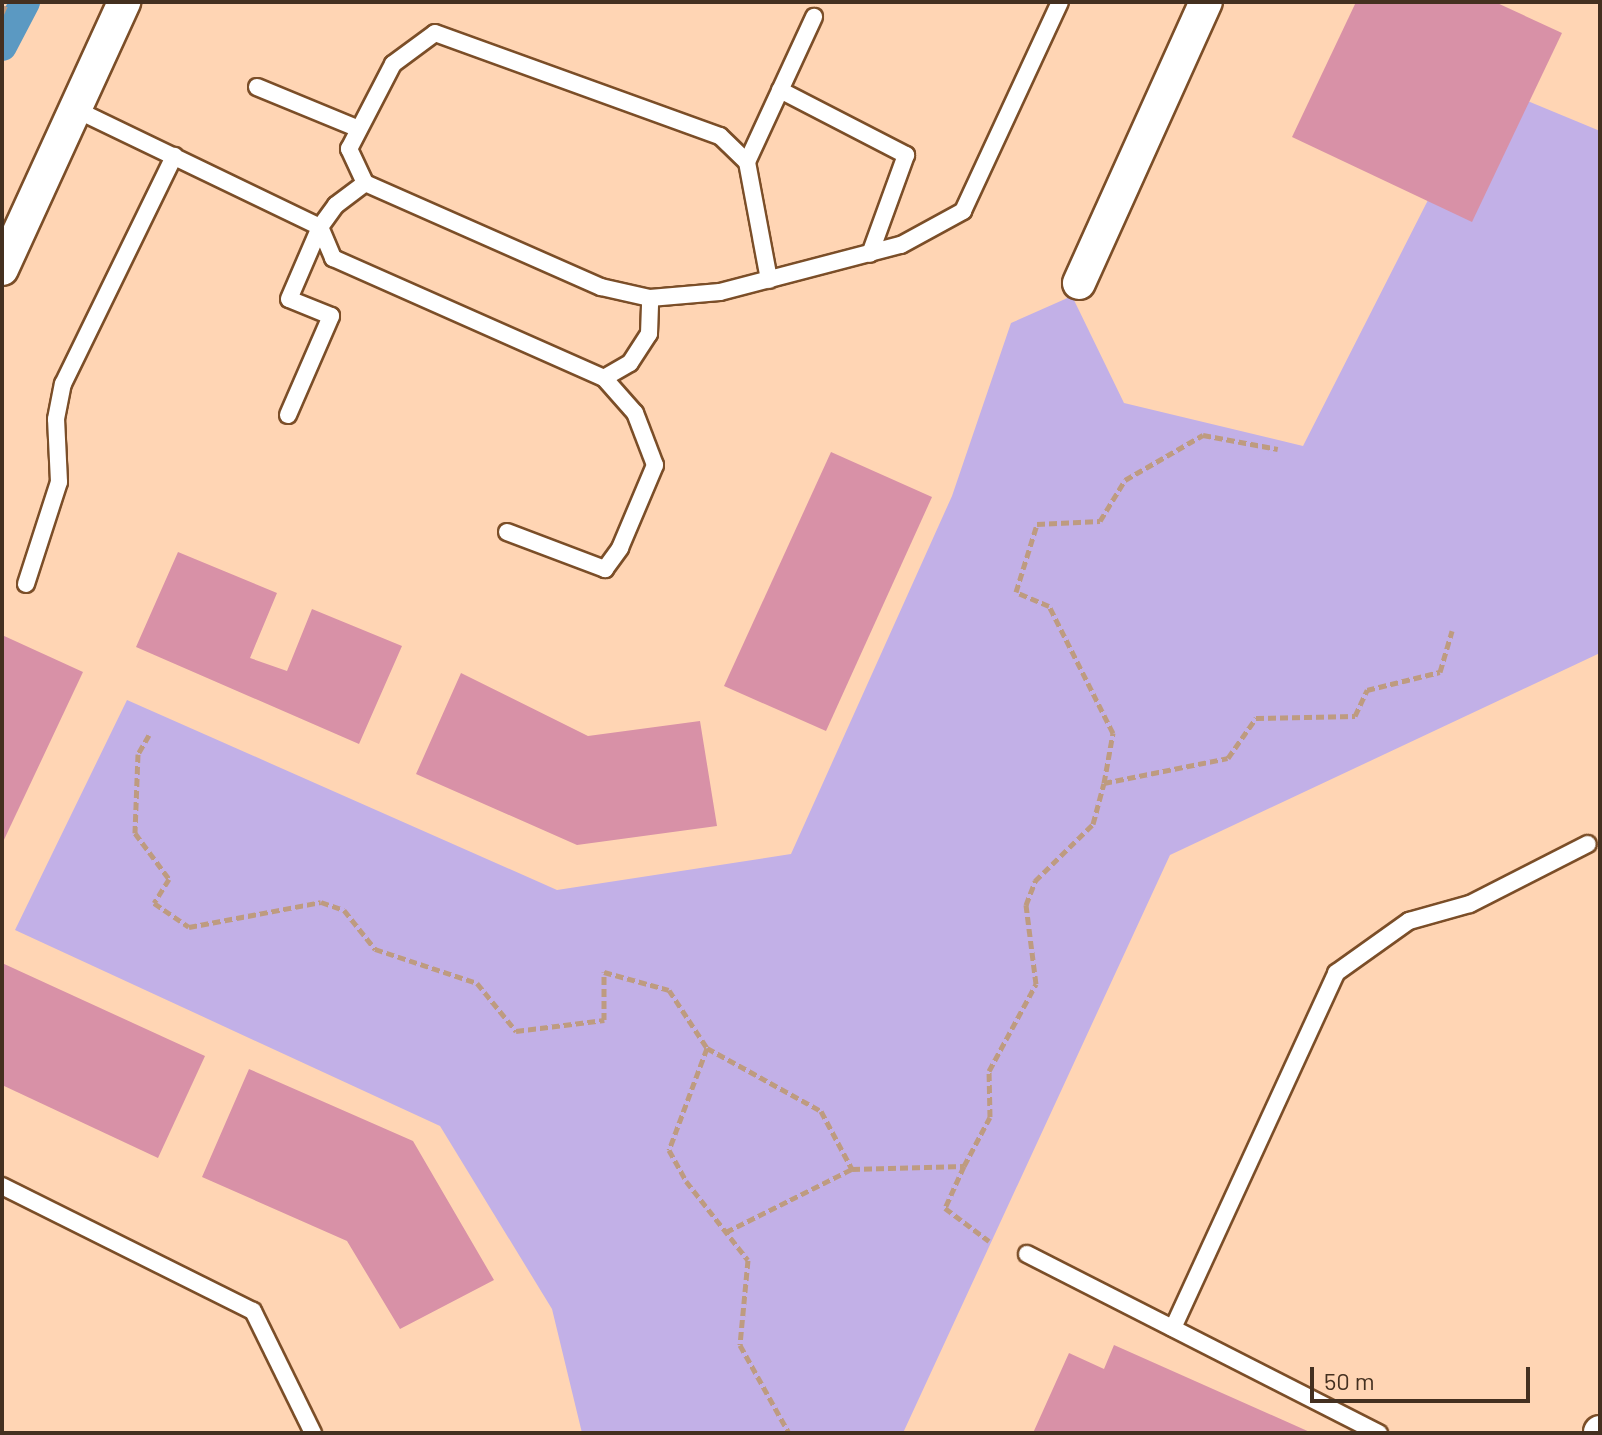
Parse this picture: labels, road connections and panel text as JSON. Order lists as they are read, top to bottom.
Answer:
{
  "scale_bar": "50 m"
}
